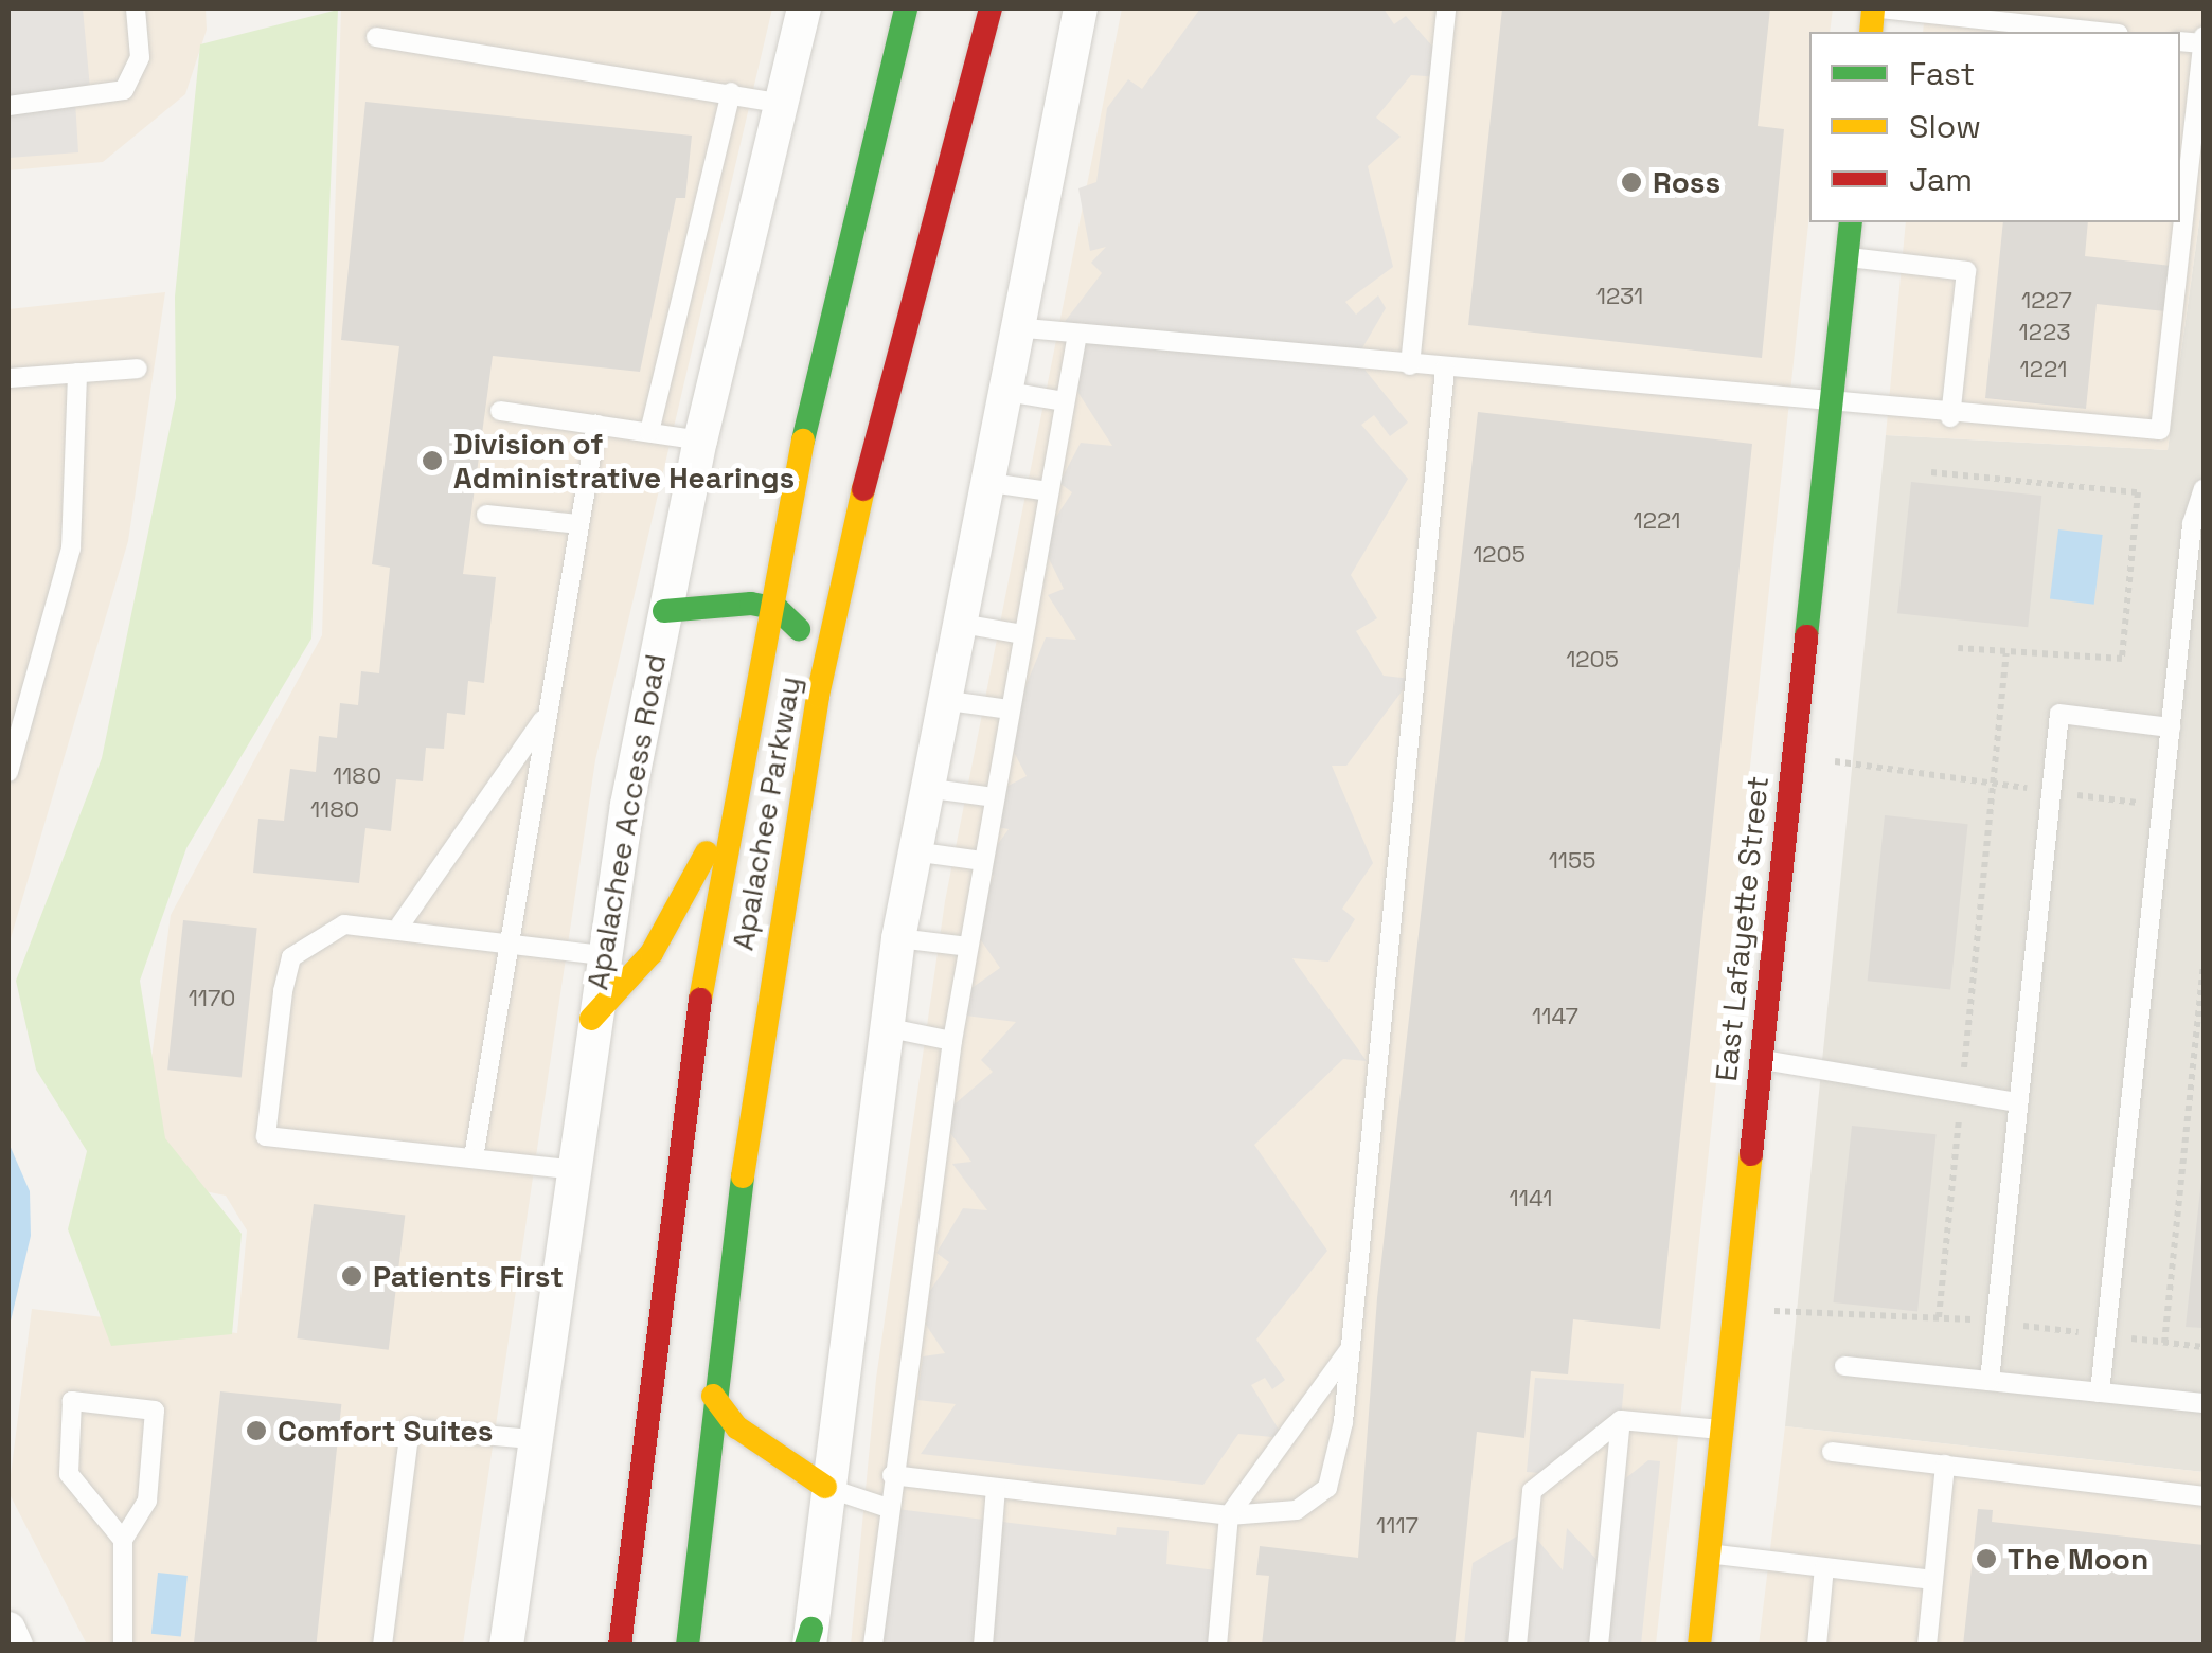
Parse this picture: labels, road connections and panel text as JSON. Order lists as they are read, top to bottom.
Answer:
{
  "streets": {
    "main road": ["Apalachee Parkway", "East Lafayette Street"],
    "street": ["Apalachee Access Road"]
  },
  "places": [
    "Ross",
    "Division of Administrative Hearings",
    "Patients First",
    "Comfort Suites",
    "The Moon"
  ],
  "house_numbers": [
    "1231",
    "1227",
    "1223",
    "1221",
    "1221",
    "1205",
    "1205",
    "1180",
    "1180",
    "1155",
    "1170",
    "1147",
    "1141",
    "1117"
  ],
  "legend": ["Fast", "Slow", "Jam"]
}
